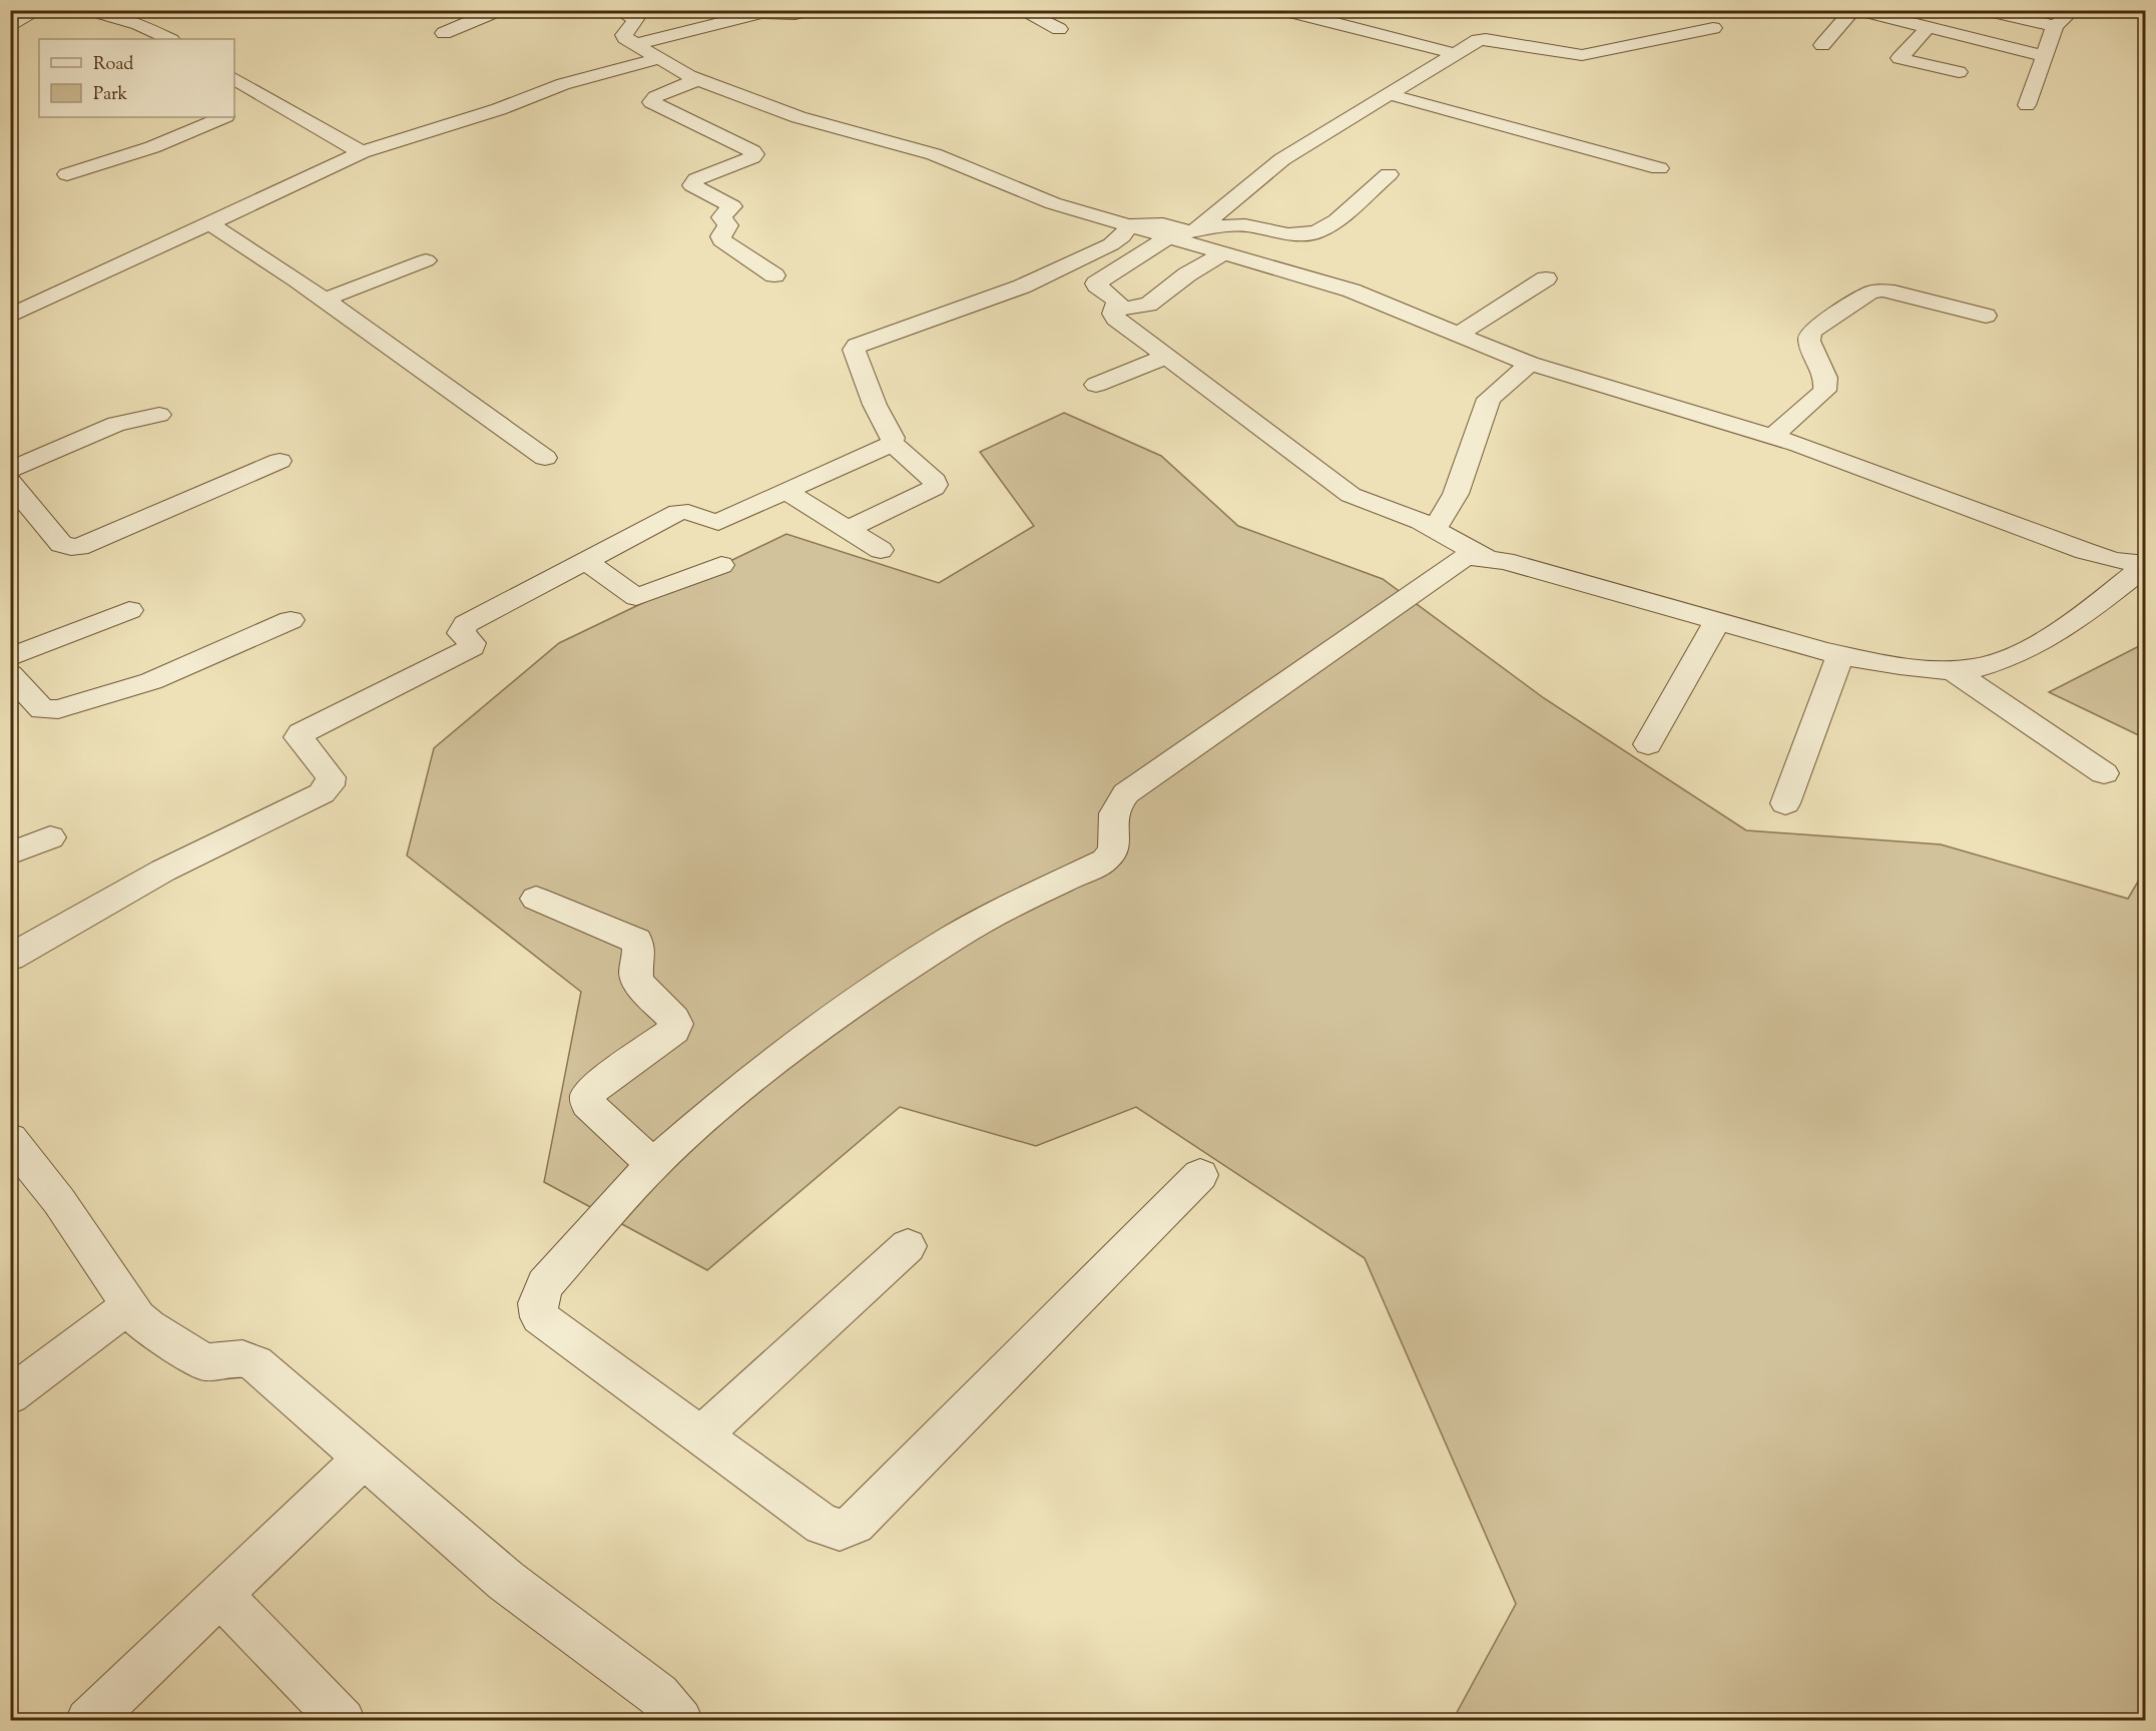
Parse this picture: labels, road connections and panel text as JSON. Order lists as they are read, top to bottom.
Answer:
{
  "legend": ["Road", "Park"]
}
